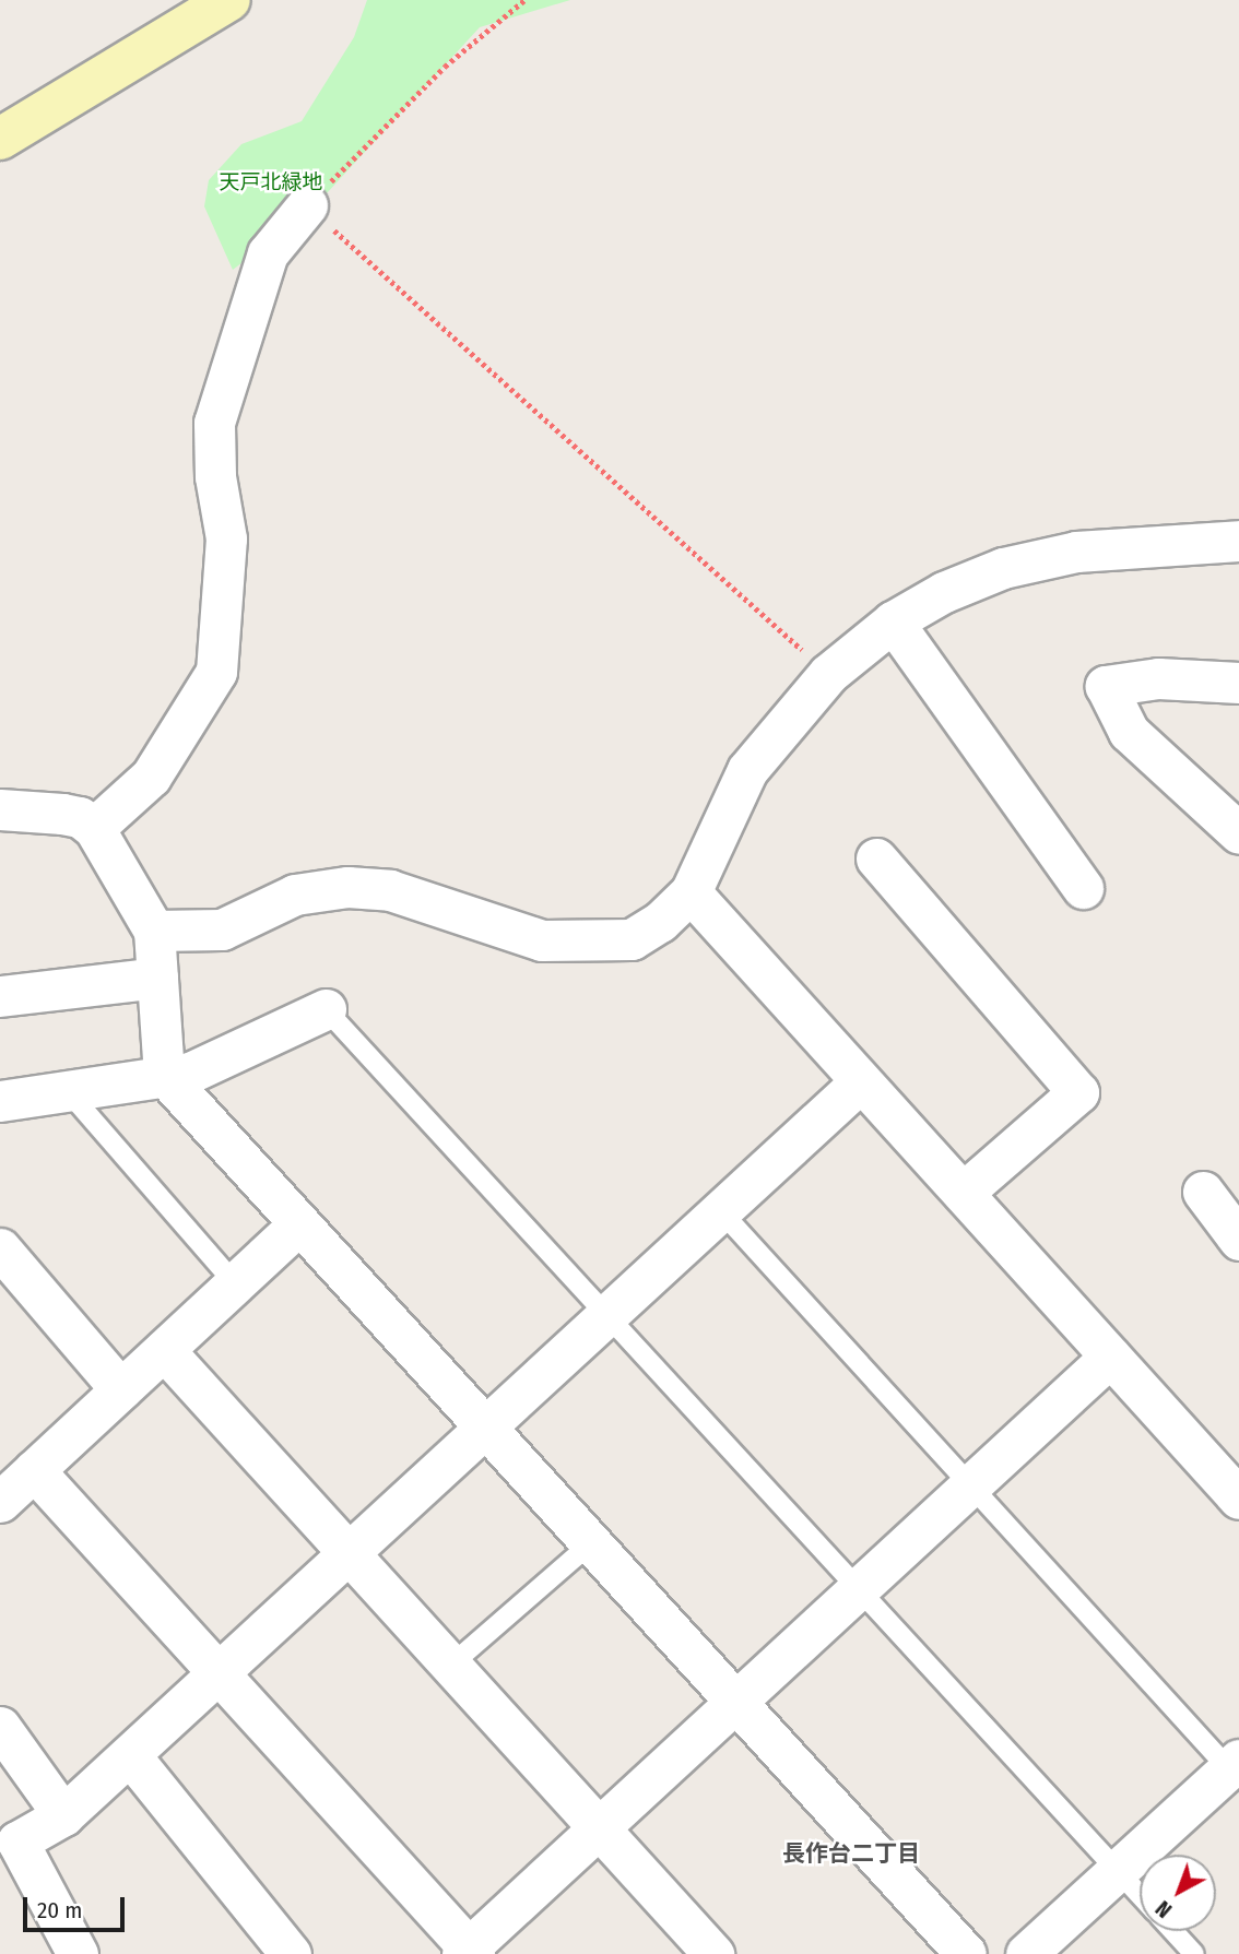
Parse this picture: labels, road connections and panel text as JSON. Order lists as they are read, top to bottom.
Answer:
{
  "districts": ["長作台二丁目"],
  "parks": ["天戸北緑地"],
  "scale_bar": "20 m",
  "north": "bottom left"
}
